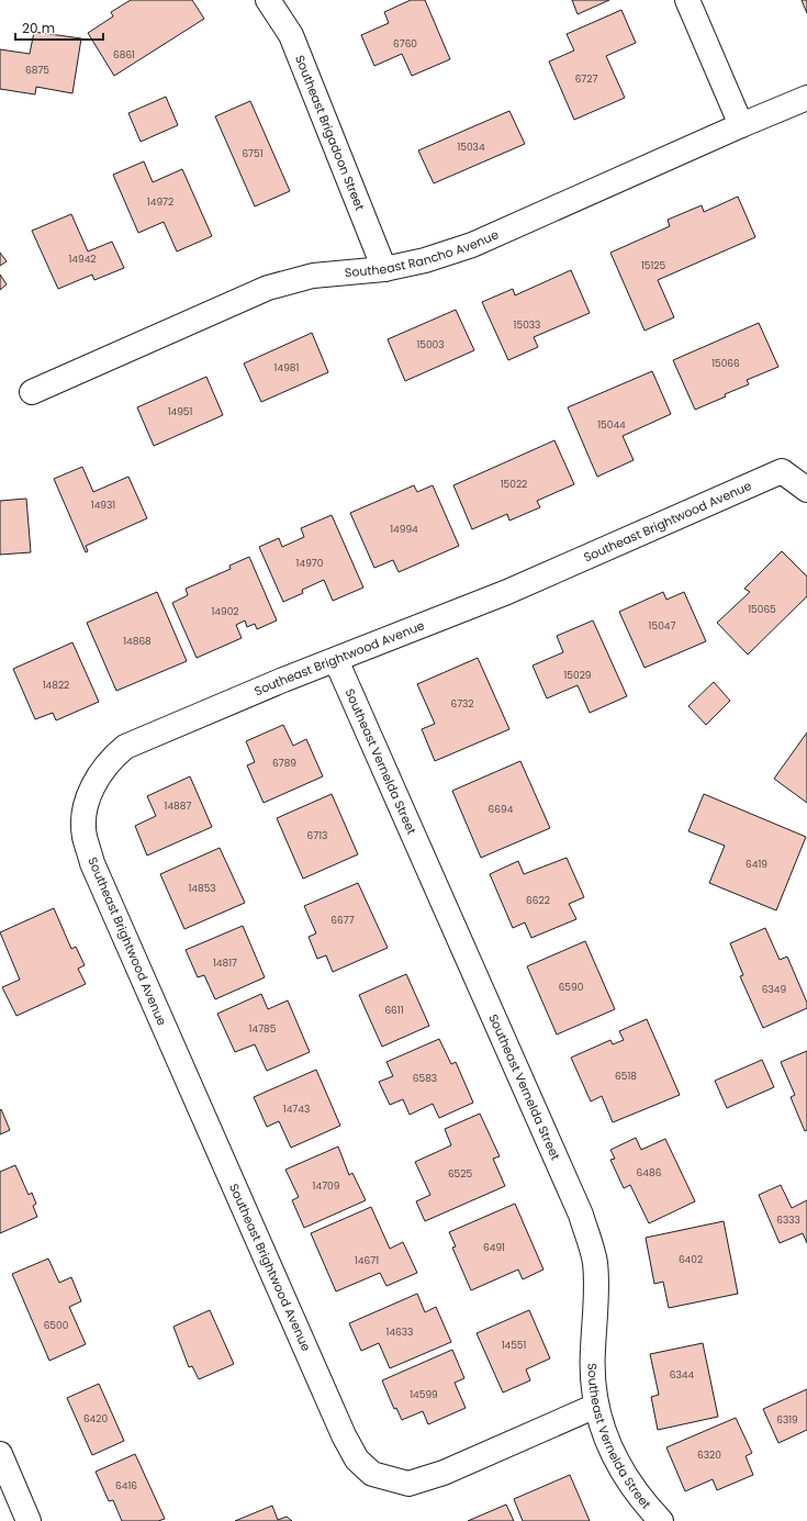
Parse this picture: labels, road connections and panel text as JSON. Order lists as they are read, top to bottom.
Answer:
{
  "streets": {
    "street": [
      "Southeast Brigadoon Street",
      "Southeast Rancho Avenue",
      "Southeast Brightwood Avenue",
      "Southeast Vernelda Street"
    ]
  },
  "crossings": [
    ["Southeast Brigadoon Street", "Southeast Rancho Avenue"],
    ["Southeast Brightwood Avenue", "Southeast Vernelda Street"]
  ],
  "house_numbers": [
    "6760",
    "6861",
    "6875",
    "6727",
    "15034",
    "6751",
    "14972",
    "14942",
    "15125",
    "15033",
    "15003",
    "15066",
    "14981",
    "14951",
    "15044",
    "15022",
    "14931",
    "14994",
    "14970",
    "15065",
    "14902",
    "15047",
    "14868",
    "15029",
    "14822",
    "6732",
    "6789",
    "14887",
    "6694",
    "6713",
    "6419",
    "14853",
    "6622",
    "6677",
    "14817",
    "6590",
    "6349",
    "6611",
    "14785",
    "6518",
    "6583",
    "14743",
    "6486",
    "6525",
    "14709",
    "6333",
    "6491",
    "6402",
    "14671",
    "6500",
    "14633",
    "14551",
    "6344",
    "14599",
    "6420",
    "6319",
    "6320",
    "6416"
  ],
  "scale_bar": "20 m"
}
